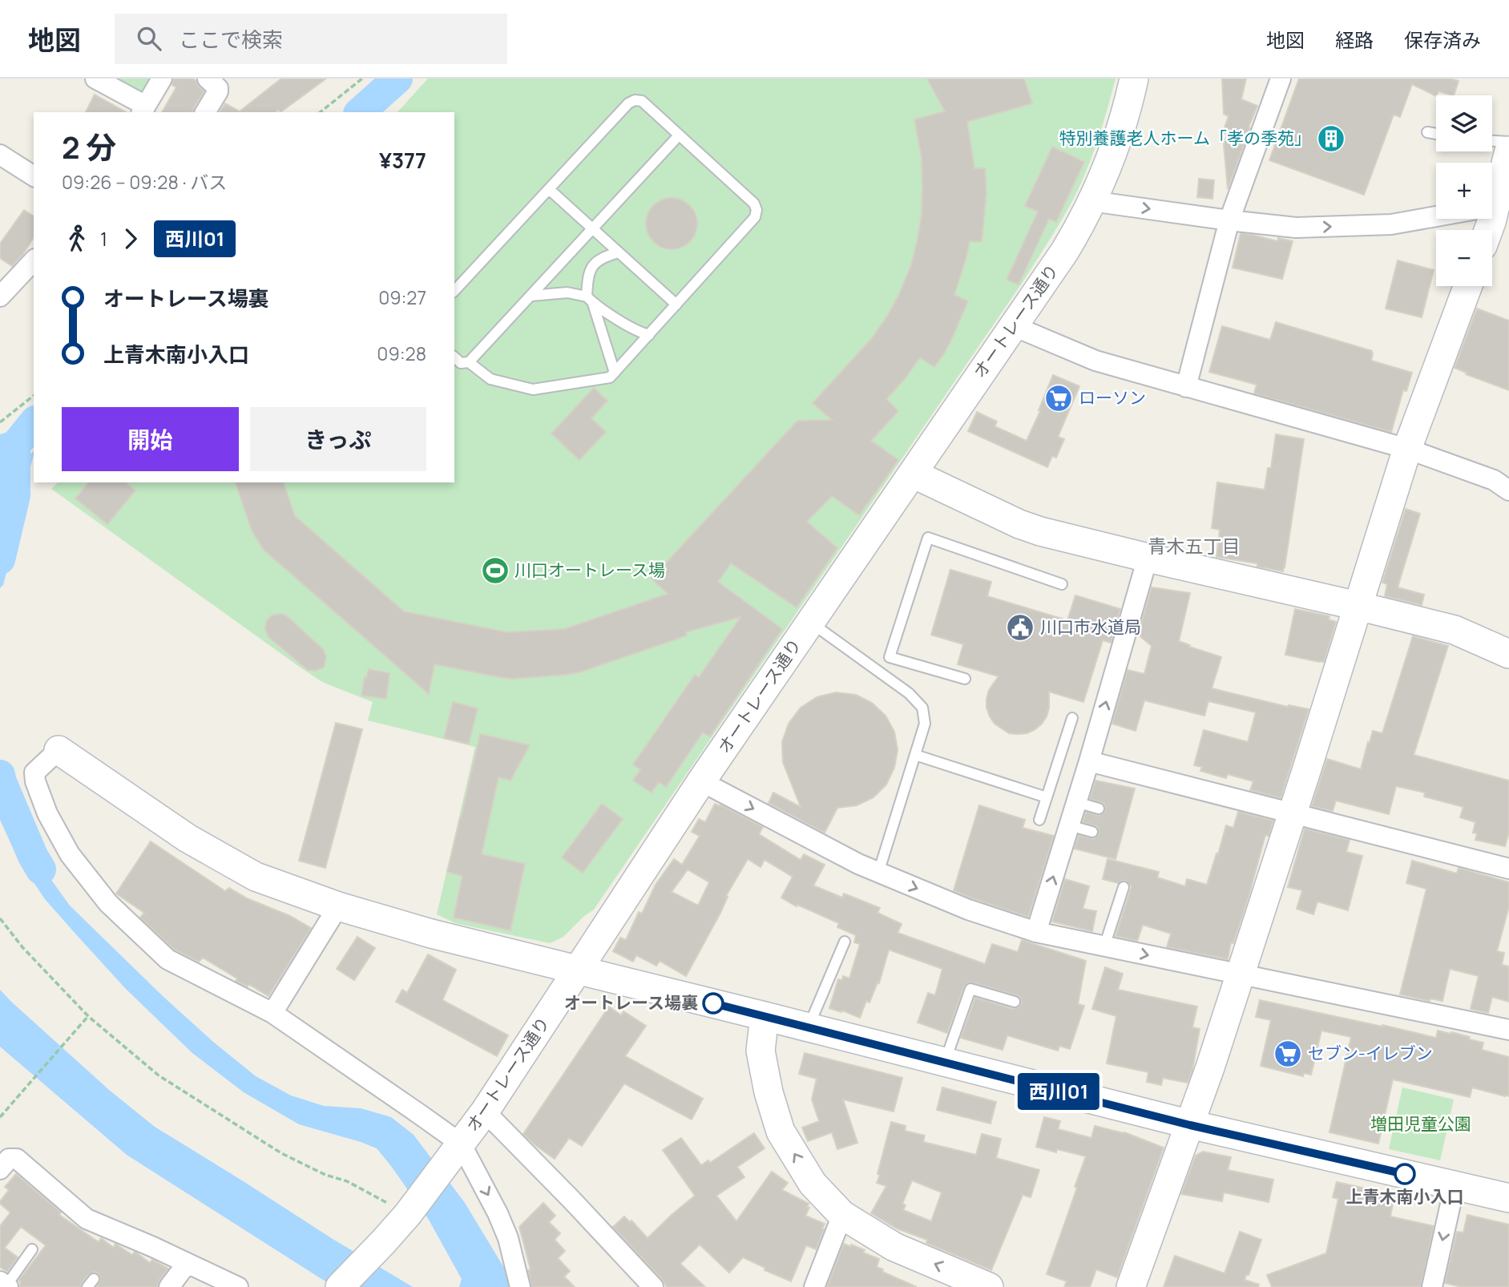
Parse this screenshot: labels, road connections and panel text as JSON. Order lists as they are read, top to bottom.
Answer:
{
  "streets": {
    "street": ["オートレース通り"]
  },
  "districts": ["青木五丁目"],
  "parks": ["増田児童公園"],
  "places": {
    "building": ["特別養護老人ホーム「孝の季苑」"],
    "supermarket": ["ローソン", "セブン-イレブン"],
    "sports": ["川口オートレース場"],
    "public building": ["川口市水道局"],
    "other": ["オートレース場裏", "上青木南小入口"]
  },
  "lines": ["bus line 西川01"],
  "page": {
    "header": "地図",
    "search": "ここで検索",
    "nav": ["地図", "経路", "保存済み"],
    "on_map": "西川01",
    "map_buttons": ["+", "−"],
    "heading": ["2 分", "09:26 – 09:28 · バス", "¥377"],
    "legs": ["1", "西川01"],
    "list": [
      {
        "name": "オートレース場裏",
        "value": "09:27"
      },
      {
        "name": "上青木南小入口",
        "value": "09:28"
      }
    ],
    "buttons": ["開始", "きっぷ"]
  }
}
